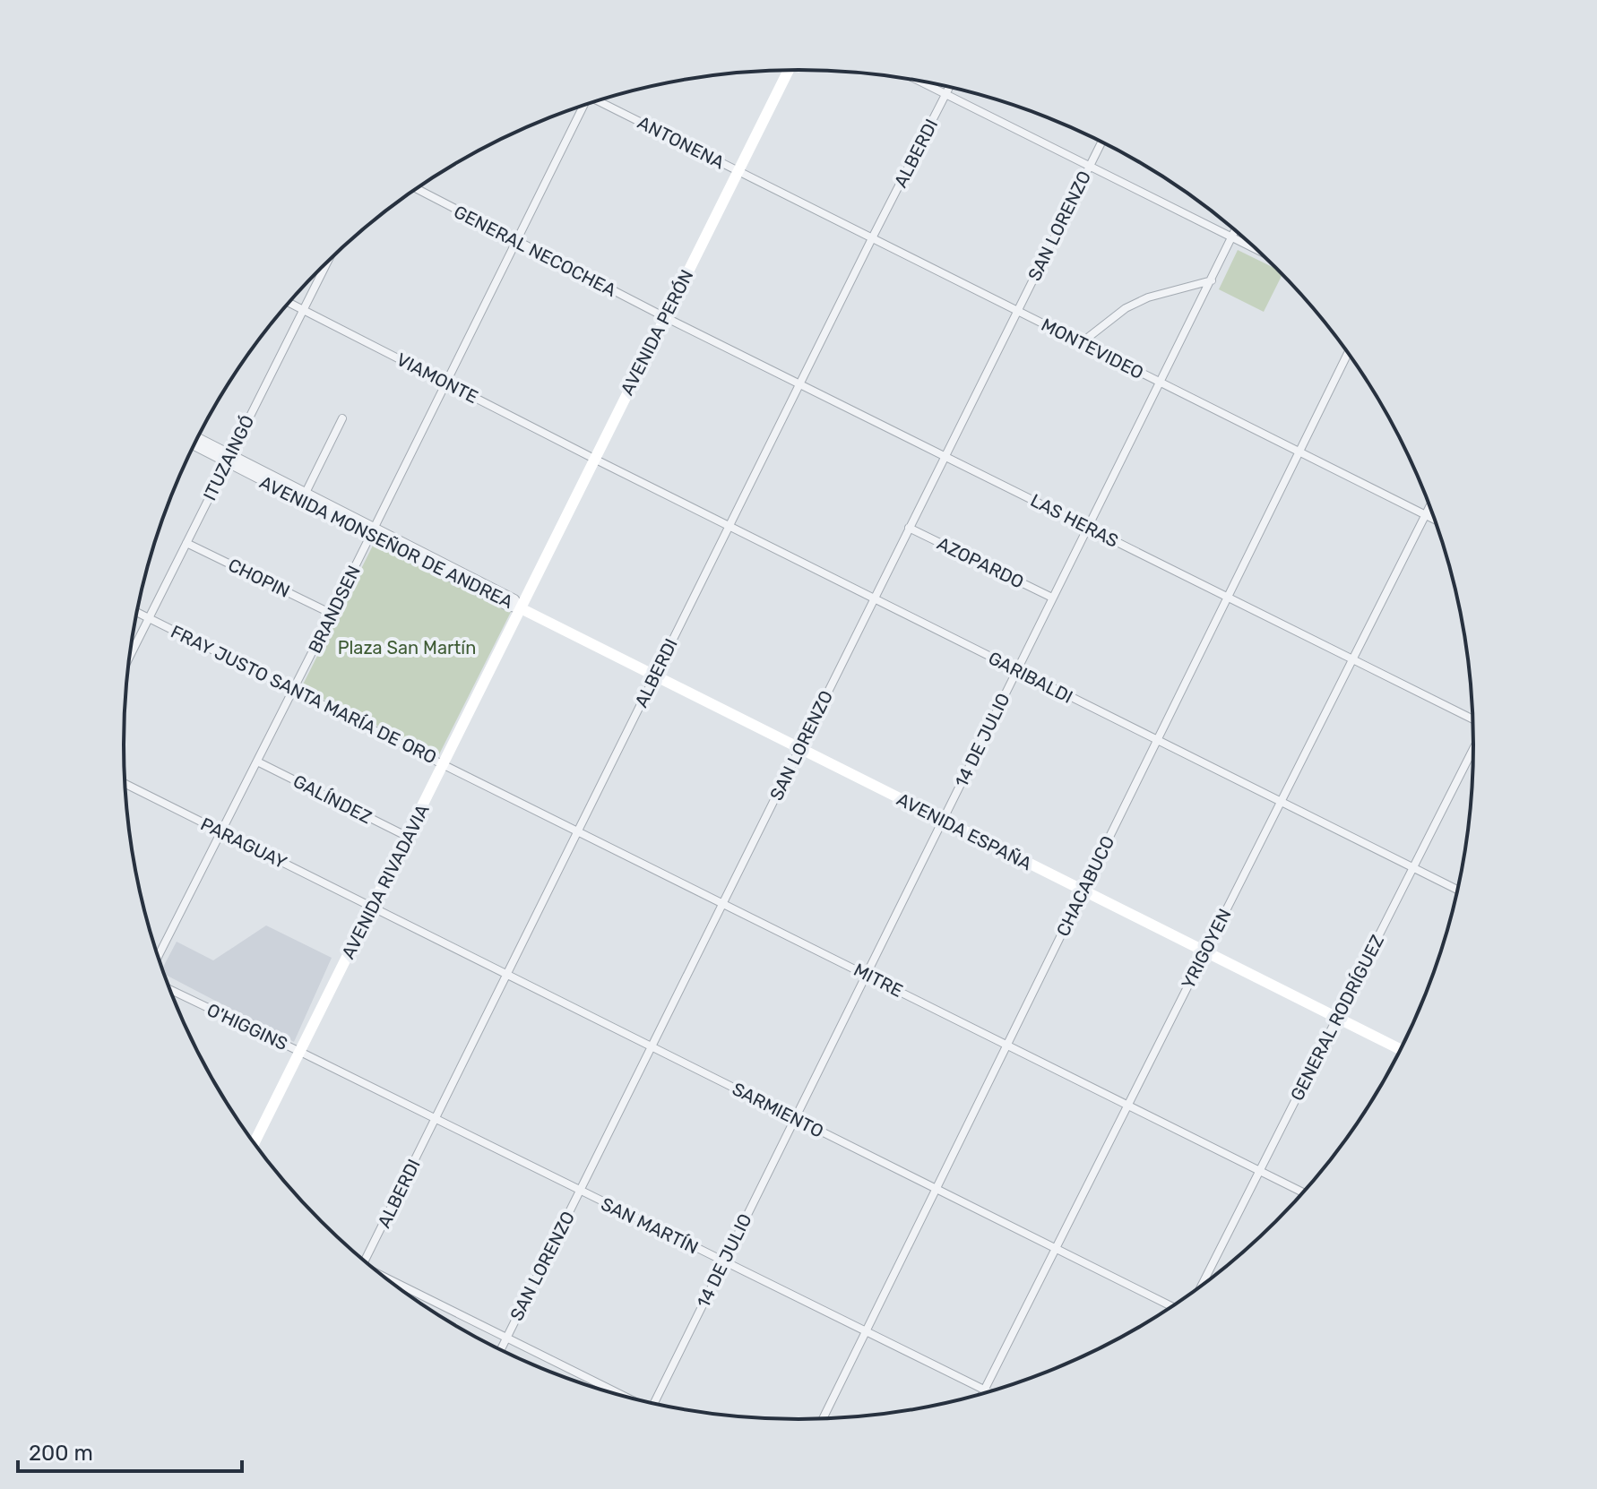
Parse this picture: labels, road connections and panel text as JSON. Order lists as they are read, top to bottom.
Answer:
{
  "streets": {
    "main road": ["AVENIDA PERÓN", "AVENIDA ESPAÑA", "AVENIDA RIVADAVIA"],
    "street": [
      "ANTONENA",
      "ALBERDI",
      "SAN LORENZO",
      "GENERAL NECOCHEA",
      "MONTEVIDEO",
      "VIAMONTE",
      "ITUZAINGÓ",
      "LAS HERAS",
      "AVENIDA MONSEÑOR DE ANDREA",
      "AZOPARDO",
      "CHOPIN",
      "BRANDSEN",
      "GARIBALDI",
      "FRAY JUSTO SANTA MARÍA DE ORO",
      "14 DE JULIO",
      "GALÍNDEZ",
      "PARAGUAY",
      "CHACABUCO",
      "YRIGOYEN",
      "MITRE",
      "GENERAL RODRÍGUEZ",
      "O'HIGGINS",
      "SARMIENTO",
      "SAN MARTÍN"
    ]
  },
  "crossings": [
    ["ANTONENA", "AVENIDA PERÓN"],
    ["ANTONENA", "MONTEVIDEO"],
    ["ALBERDI", "MONTEVIDEO"],
    ["ALBERDI", "LAS HERAS"],
    ["ALBERDI", "GARIBALDI"],
    ["ALBERDI", "AVENIDA ESPAÑA"],
    ["ALBERDI", "MITRE"],
    ["ALBERDI", "SARMIENTO"],
    ["ALBERDI", "SAN MARTÍN"],
    ["SAN LORENZO", "MONTEVIDEO"],
    ["SAN LORENZO", "LAS HERAS"],
    ["SAN LORENZO", "AZOPARDO"],
    ["SAN LORENZO", "GARIBALDI"],
    ["SAN LORENZO", "AVENIDA ESPAÑA"],
    ["SAN LORENZO", "MITRE"],
    ["SAN LORENZO", "SARMIENTO"],
    ["SAN LORENZO", "SAN MARTÍN"],
    ["GENERAL NECOCHEA", "AVENIDA PERÓN"],
    ["GENERAL NECOCHEA", "LAS HERAS"],
    ["GENERAL NECOCHEA", "BRANDSEN"],
    ["AVENIDA PERÓN", "MONTEVIDEO"],
    ["AVENIDA PERÓN", "VIAMONTE"],
    ["AVENIDA PERÓN", "LAS HERAS"],
    ["AVENIDA PERÓN", "AVENIDA MONSEÑOR DE ANDREA"],
    ["AVENIDA PERÓN", "GARIBALDI"],
    ["AVENIDA PERÓN", "AVENIDA ESPAÑA"],
    ["AVENIDA PERÓN", "AVENIDA RIVADAVIA"],
    ["MONTEVIDEO", "14 DE JULIO"],
    ["MONTEVIDEO", "CHACABUCO"],
    ["MONTEVIDEO", "YRIGOYEN"],
    ["VIAMONTE", "ITUZAINGÓ"],
    ["VIAMONTE", "BRANDSEN"],
    ["VIAMONTE", "GARIBALDI"],
    ["ITUZAINGÓ", "AVENIDA MONSEÑOR DE ANDREA"],
    ["ITUZAINGÓ", "CHOPIN"],
    ["ITUZAINGÓ", "FRAY JUSTO SANTA MARÍA DE ORO"],
    ["LAS HERAS", "14 DE JULIO"],
    ["LAS HERAS", "CHACABUCO"],
    ["LAS HERAS", "YRIGOYEN"],
    ["AVENIDA MONSEÑOR DE ANDREA", "BRANDSEN"],
    ["AVENIDA MONSEÑOR DE ANDREA", "AVENIDA ESPAÑA"],
    ["AVENIDA MONSEÑOR DE ANDREA", "AVENIDA RIVADAVIA"],
    ["AZOPARDO", "14 DE JULIO"],
    ["CHOPIN", "BRANDSEN"],
    ["BRANDSEN", "FRAY JUSTO SANTA MARÍA DE ORO"],
    ["BRANDSEN", "GALÍNDEZ"],
    ["BRANDSEN", "PARAGUAY"],
    ["GARIBALDI", "14 DE JULIO"],
    ["GARIBALDI", "CHACABUCO"],
    ["GARIBALDI", "YRIGOYEN"],
    ["GARIBALDI", "GENERAL RODRÍGUEZ"],
    ["FRAY JUSTO SANTA MARÍA DE ORO", "AVENIDA RIVADAVIA"],
    ["FRAY JUSTO SANTA MARÍA DE ORO", "MITRE"],
    ["14 DE JULIO", "AVENIDA ESPAÑA"],
    ["14 DE JULIO", "MITRE"],
    ["14 DE JULIO", "SARMIENTO"],
    ["14 DE JULIO", "SAN MARTÍN"],
    ["GALÍNDEZ", "AVENIDA RIVADAVIA"],
    ["AVENIDA ESPAÑA", "AVENIDA RIVADAVIA"],
    ["AVENIDA ESPAÑA", "CHACABUCO"],
    ["AVENIDA ESPAÑA", "YRIGOYEN"],
    ["AVENIDA ESPAÑA", "GENERAL RODRÍGUEZ"],
    ["PARAGUAY", "AVENIDA RIVADAVIA"],
    ["PARAGUAY", "SARMIENTO"],
    ["AVENIDA RIVADAVIA", "MITRE"],
    ["AVENIDA RIVADAVIA", "O'HIGGINS"],
    ["AVENIDA RIVADAVIA", "SARMIENTO"],
    ["AVENIDA RIVADAVIA", "SAN MARTÍN"],
    ["CHACABUCO", "MITRE"],
    ["CHACABUCO", "SARMIENTO"],
    ["CHACABUCO", "SAN MARTÍN"],
    ["YRIGOYEN", "MITRE"],
    ["YRIGOYEN", "SARMIENTO"],
    ["YRIGOYEN", "SAN MARTÍN"],
    ["MITRE", "GENERAL RODRÍGUEZ"],
    ["O'HIGGINS", "SAN MARTÍN"]
  ],
  "parks": ["Plaza San Martín"],
  "scale_bar": "200 m"
}
